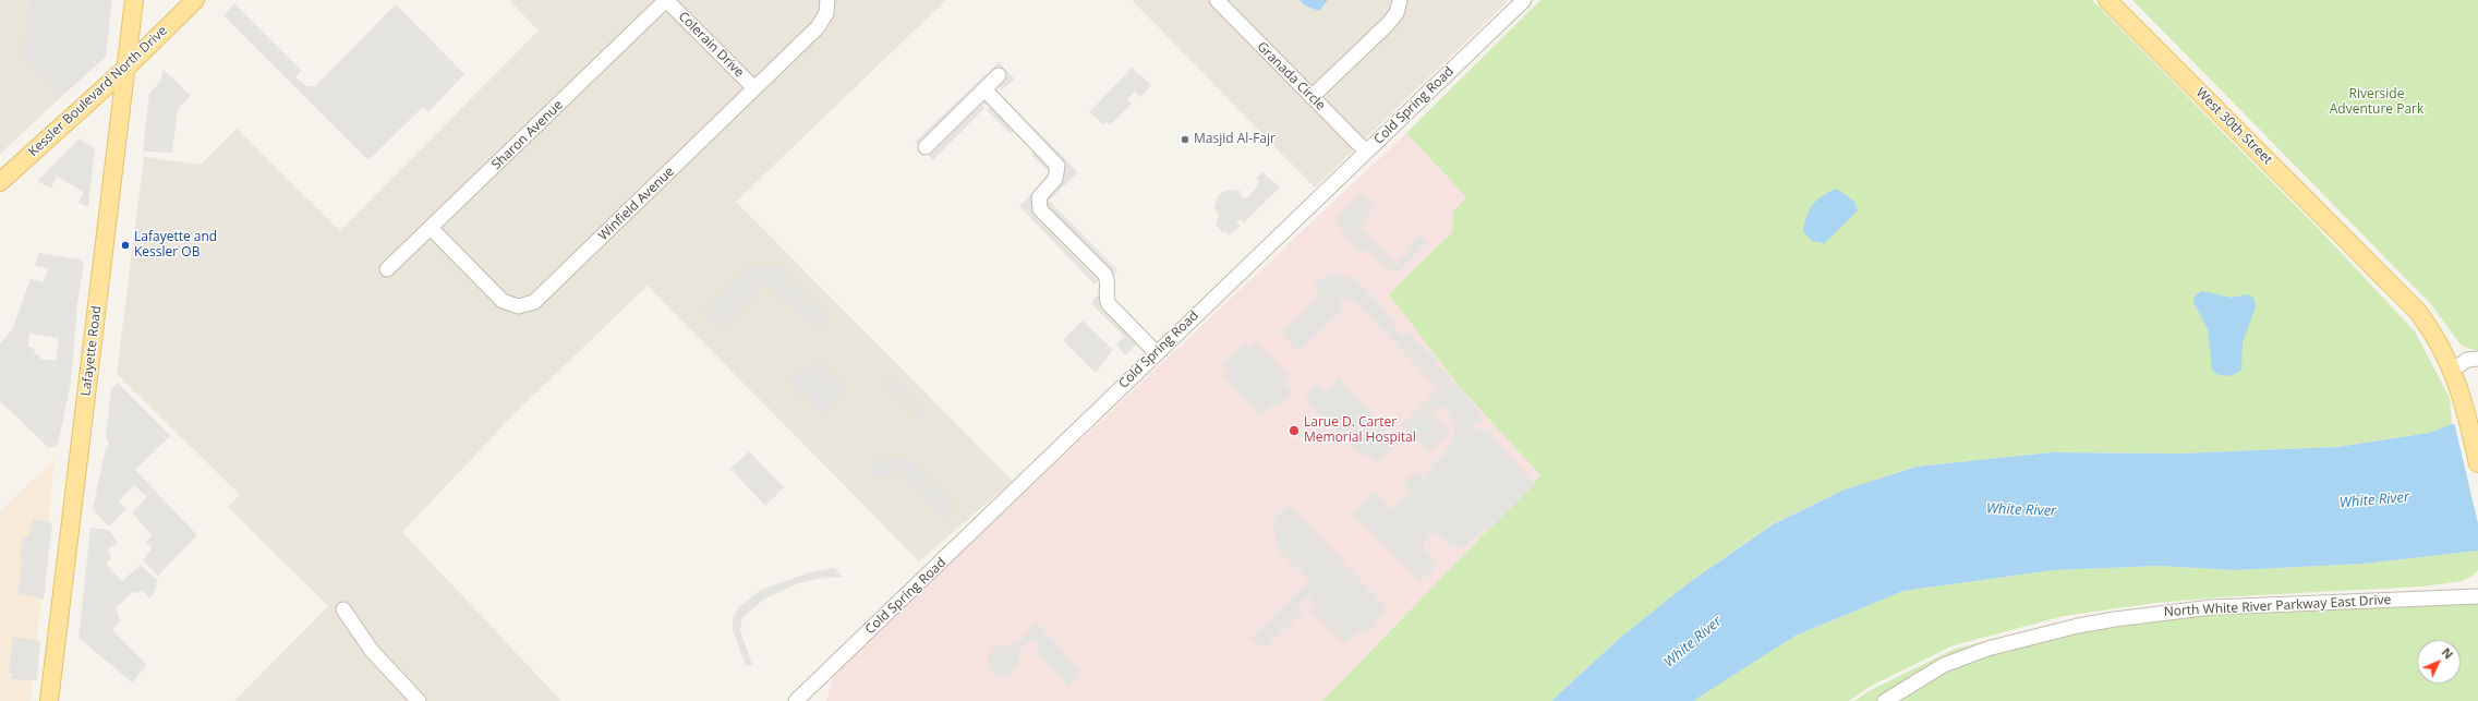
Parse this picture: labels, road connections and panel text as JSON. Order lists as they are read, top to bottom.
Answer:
{
  "streets": {
    "main road": ["Kessler Boulevard North Drive", "West 30th Street", "Lafayette Road"],
    "street": [
      "Colerain Drive",
      "Granada Circle",
      "Cold Spring Road",
      "Sharon Avenue",
      "Winfield Avenue",
      "North White River Parkway East Drive"
    ]
  },
  "crossings": [
    ["Colerain Drive", "Sharon Avenue"],
    ["Colerain Drive", "Winfield Avenue"],
    ["Granada Circle", "Cold Spring Road"],
    ["Kessler Boulevard North Drive", "Lafayette Road"],
    ["Sharon Avenue", "Winfield Avenue"]
  ],
  "water": ["White River"],
  "parks": ["Riverside Adventure Park"],
  "places": ["Masjid Al-Fajr", "Lafayette and Kessler OB", "Larue D. Carter Memorial Hospital"],
  "north": "top right"
}
